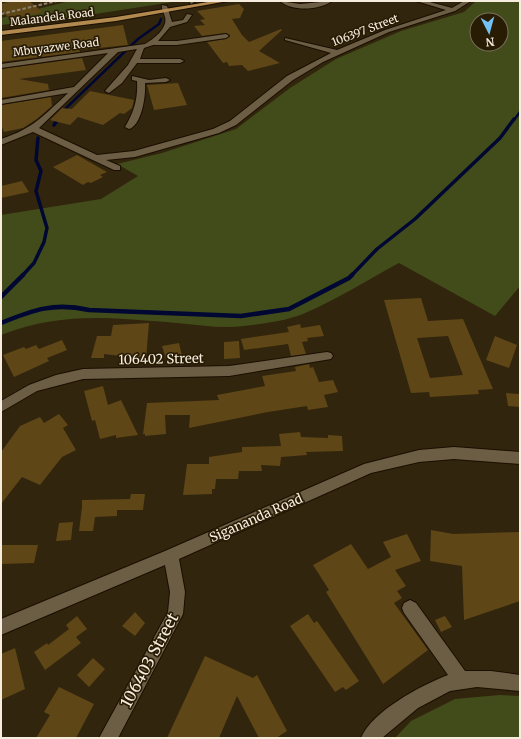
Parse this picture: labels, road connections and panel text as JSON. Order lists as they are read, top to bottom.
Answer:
{
  "streets": {
    "main road": ["Malandela Road"],
    "street": [
      "106397 Street",
      "Mbuyazwe Road",
      "106402 Street",
      "Sigananda Road",
      "106403 Street"
    ]
  },
  "crossings": [
    ["Sigananda Road", "106403 Street"]
  ],
  "north": "bottom"
}
